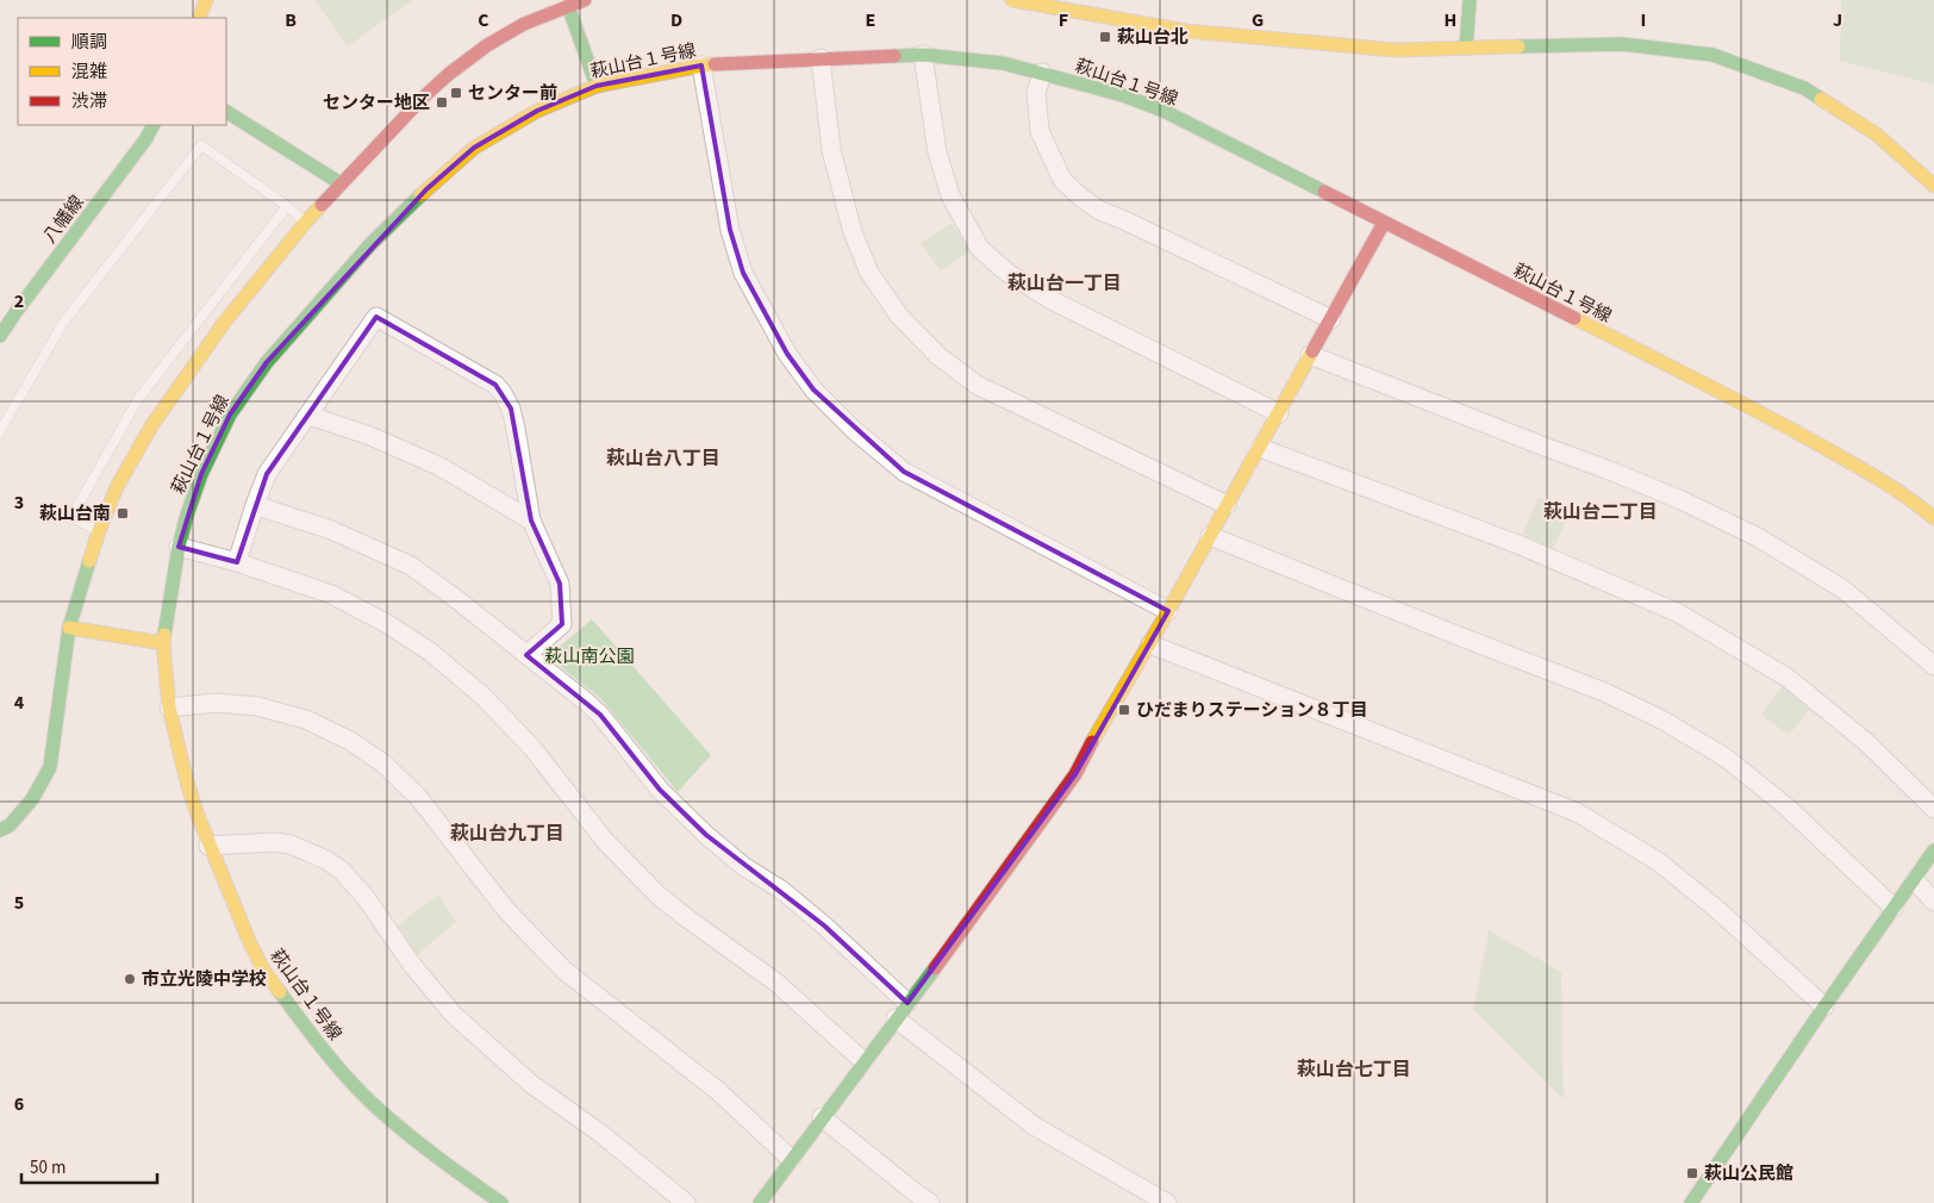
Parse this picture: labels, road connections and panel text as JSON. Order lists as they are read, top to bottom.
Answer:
{
  "streets": {
    "street": ["萩山台１号線", "八幡線"]
  },
  "districts": [
    "萩山台一丁目",
    "萩山台八丁目",
    "萩山台二丁目",
    "萩山台九丁目",
    "萩山台七丁目"
  ],
  "parks": ["萩山南公園"],
  "places": {
    "transit": [
      "萩山台北",
      "センター前",
      "センター地区",
      "萩山台南",
      "ひだまりステーション８丁目",
      "萩山公民館"
    ],
    "other": ["市立光陵中学校"]
  },
  "legend": ["順調", "混雑", "渋滞"],
  "scale_bar": "50 m",
  "grid": {
    "columns": [
      "B",
      "C",
      "D",
      "E",
      "F",
      "G",
      "H",
      "I",
      "J"
    ],
    "rows": [
      "2",
      "3",
      "4",
      "5",
      "6"
    ]
  }
}
